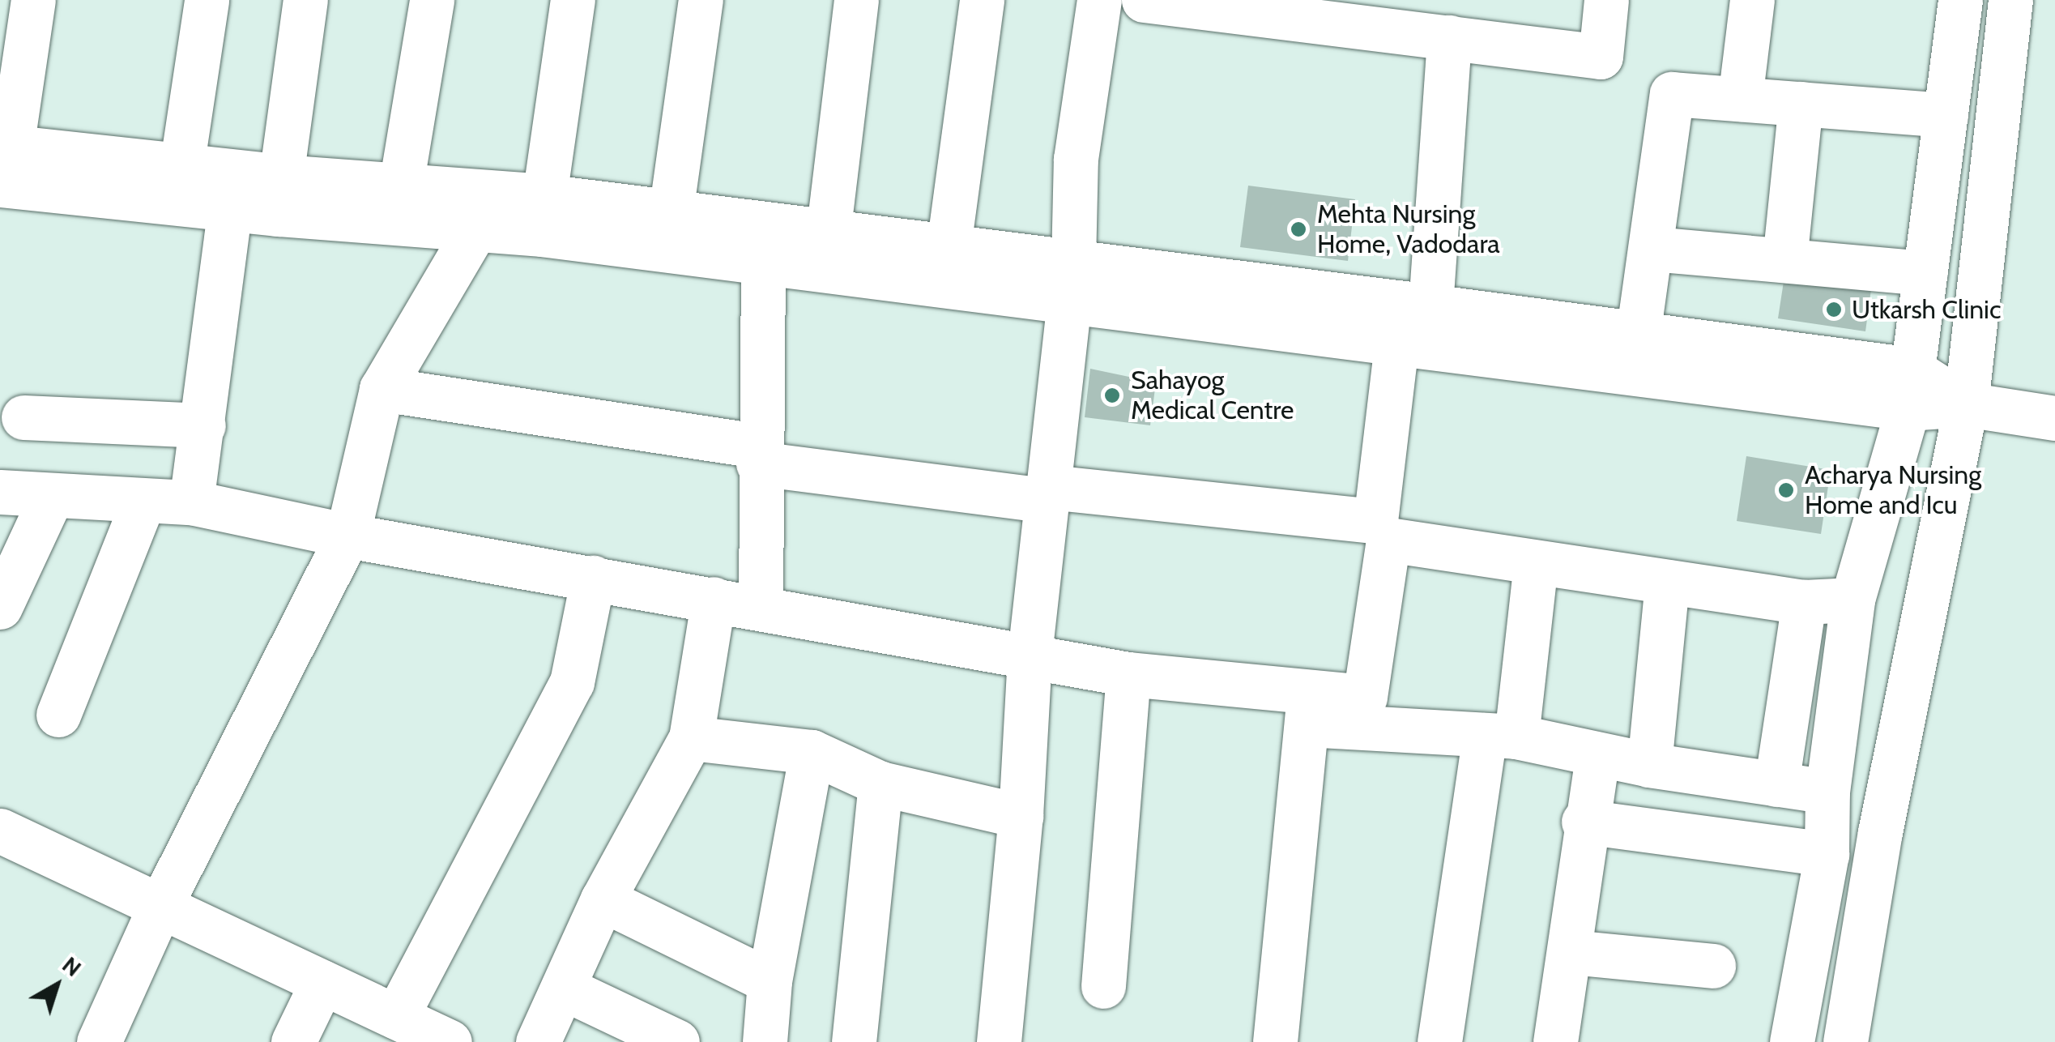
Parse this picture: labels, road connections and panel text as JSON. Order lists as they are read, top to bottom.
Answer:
{
  "places": [
    "Mehta Nursing Home, Vadodara",
    "Utkarsh Clinic",
    "Sahayog Medical Centre",
    "Acharya Nursing Home and Icu"
  ],
  "north": "top right"
}
